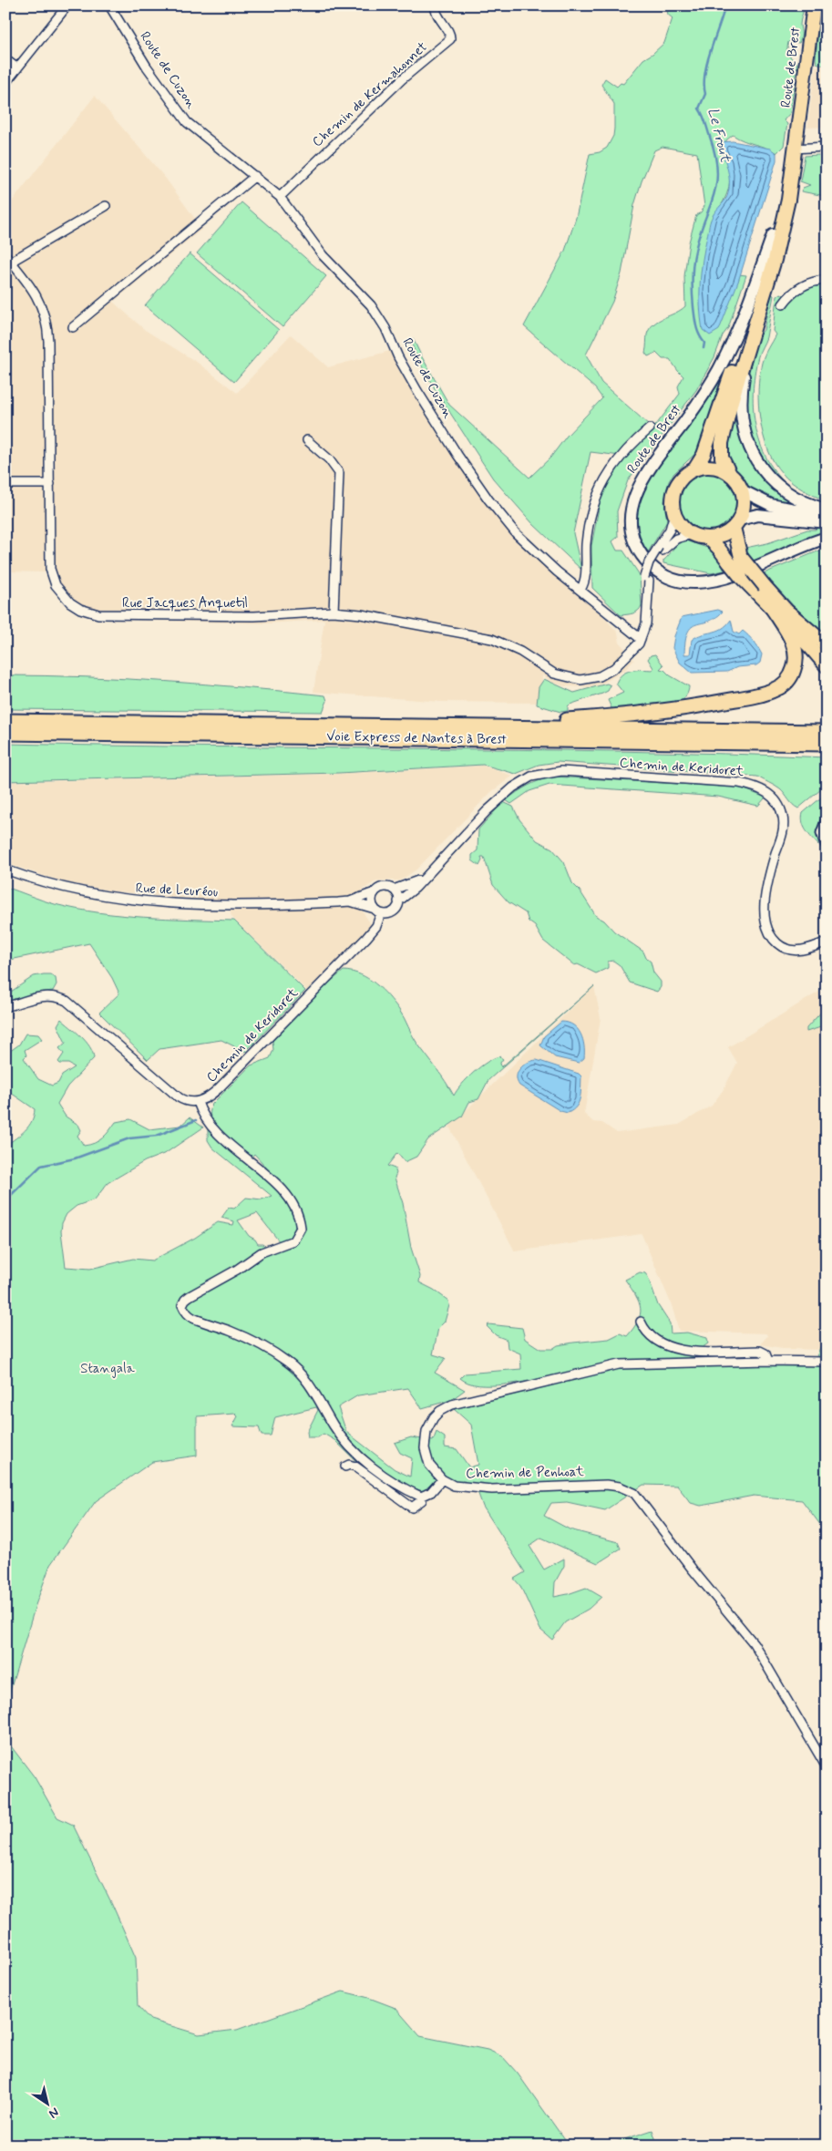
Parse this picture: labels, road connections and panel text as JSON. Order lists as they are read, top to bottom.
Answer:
{
  "streets": {
    "highway": ["Voie Express de Nantes à Brest"],
    "main road": ["Route de Brest"],
    "street": [
      "Route de Cuzon",
      "Chemin de Kermahonnet",
      "Rue Jacques Anquetil",
      "Chemin de Keridoret",
      "Rue de Leuréou",
      "Chemin de Penhoat"
    ]
  },
  "crossings": [
    ["Route de Cuzon", "Chemin de Kermahonnet"],
    ["Route de Cuzon", "Rue Jacques Anquetil"],
    ["Chemin de Keridoret", "Rue de Leuréou"]
  ],
  "water": ["Le Frout"],
  "parks": ["Stangala"],
  "north": "bottom right"
}
